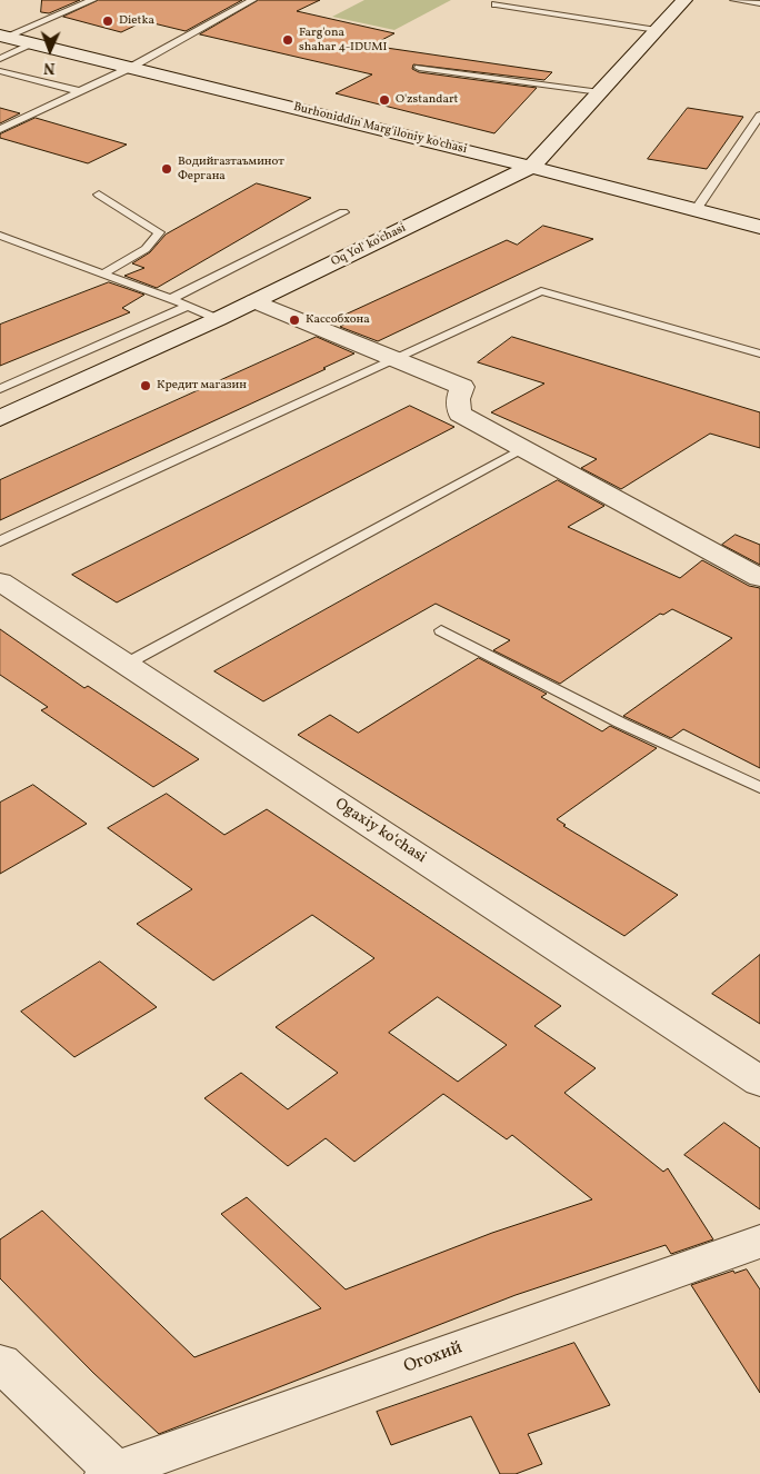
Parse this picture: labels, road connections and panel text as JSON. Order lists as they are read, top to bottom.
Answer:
{
  "streets": {
    "street": [
      "Burhoniddin Marg'iloniy ko'chasi",
      "Oq Yol' ko'chasi",
      "Ogaxiy koʻchasi",
      "Огохий"
    ]
  },
  "crossings": [
    ["Burhoniddin Marg'iloniy ko'chasi", "Oq Yol' ko'chasi"]
  ],
  "places": [
    "Dietka",
    "Farg'ona shahar 4-IDUMI",
    "O'zstandart",
    "Водийгазтаъминот Фергана",
    "Кассобхона",
    "Кредит магазин"
  ],
  "north": "bottom"
}
